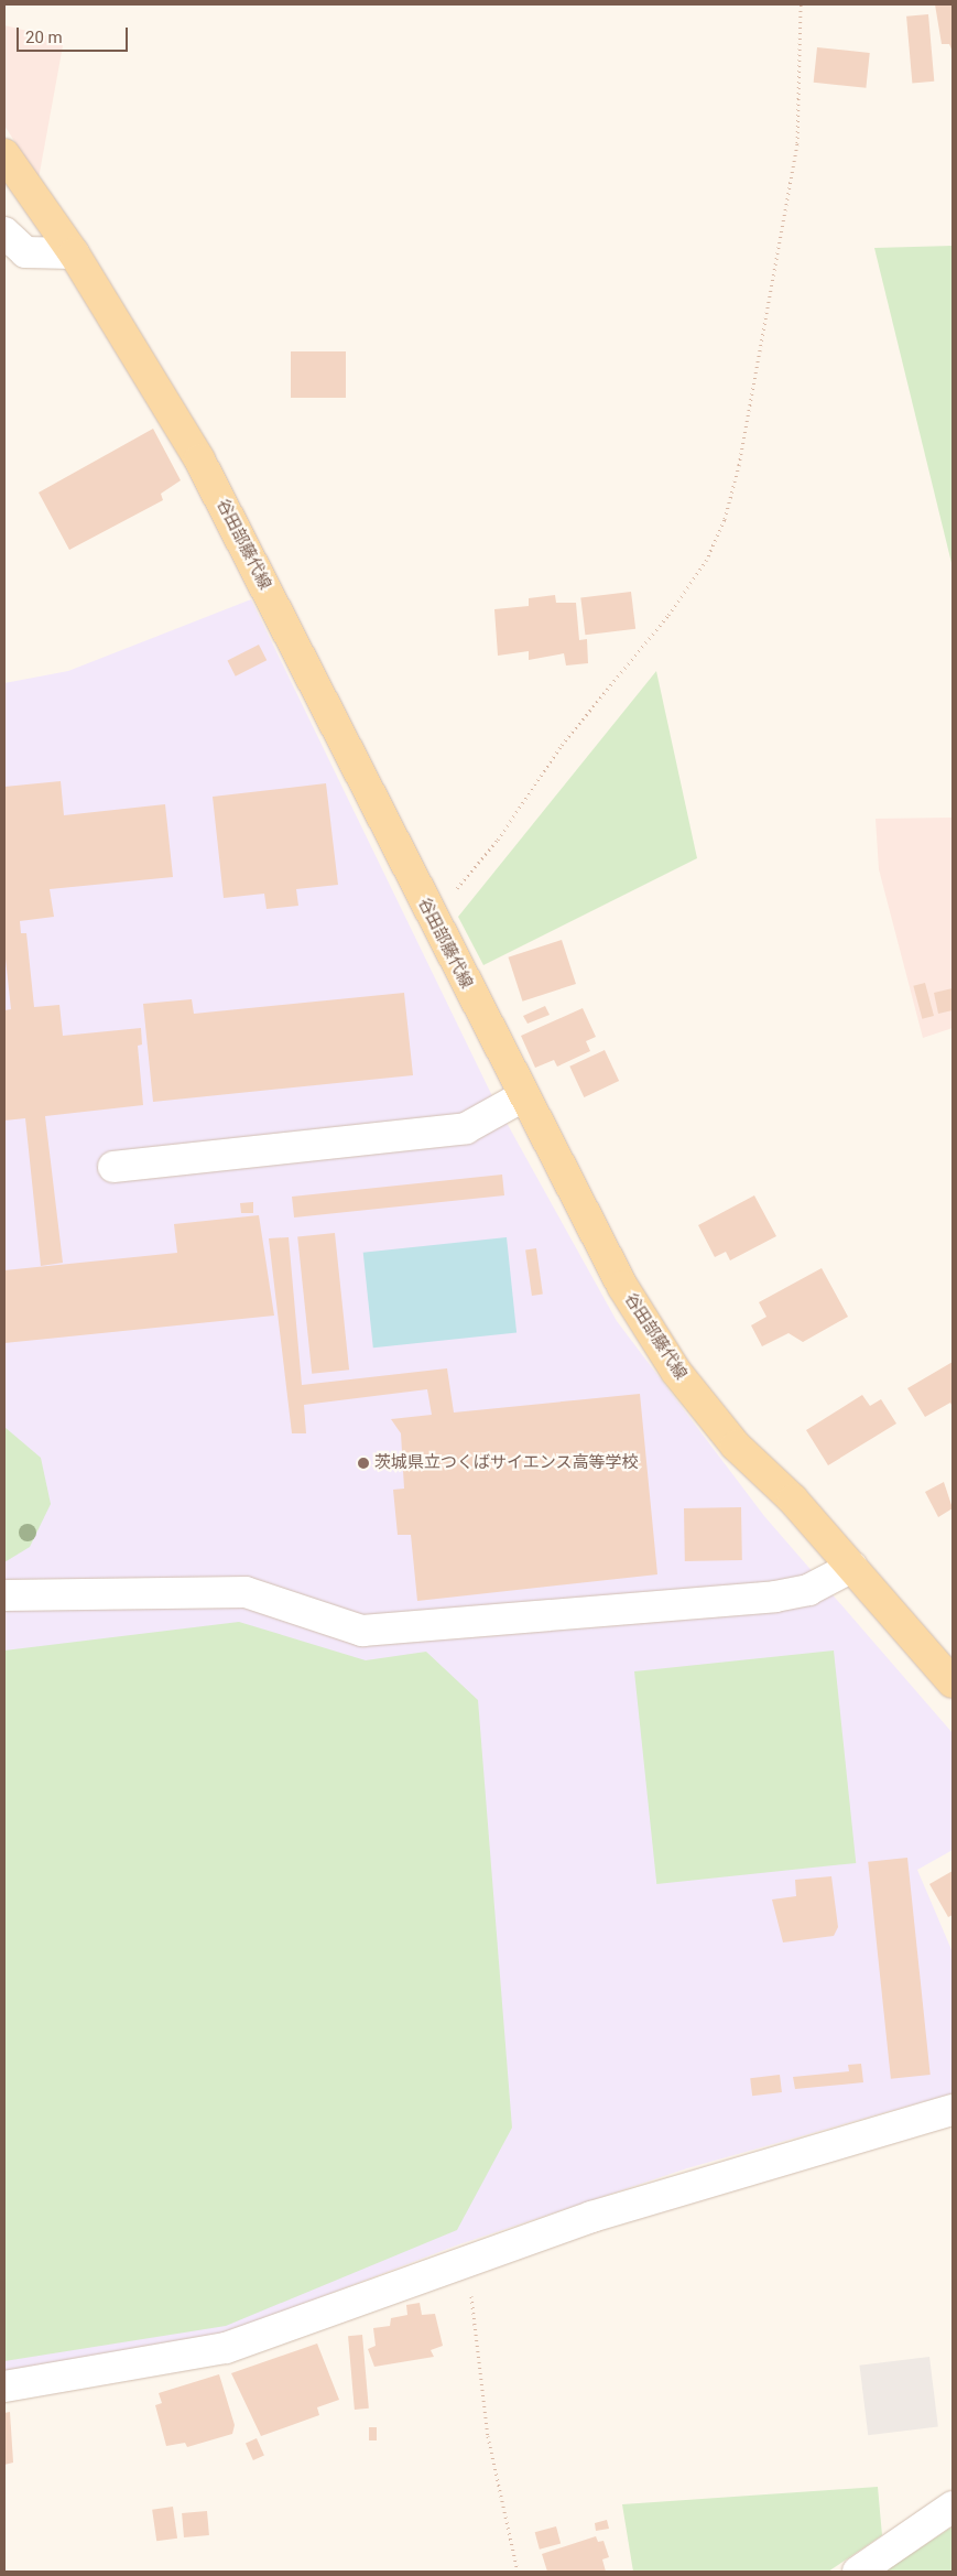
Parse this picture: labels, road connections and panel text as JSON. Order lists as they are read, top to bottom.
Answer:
{
  "streets": {
    "main road": ["谷田部藤代線"]
  },
  "places": ["茨城県立つくばサイエンス高等学校"],
  "scale_bar": "20 m"
}
